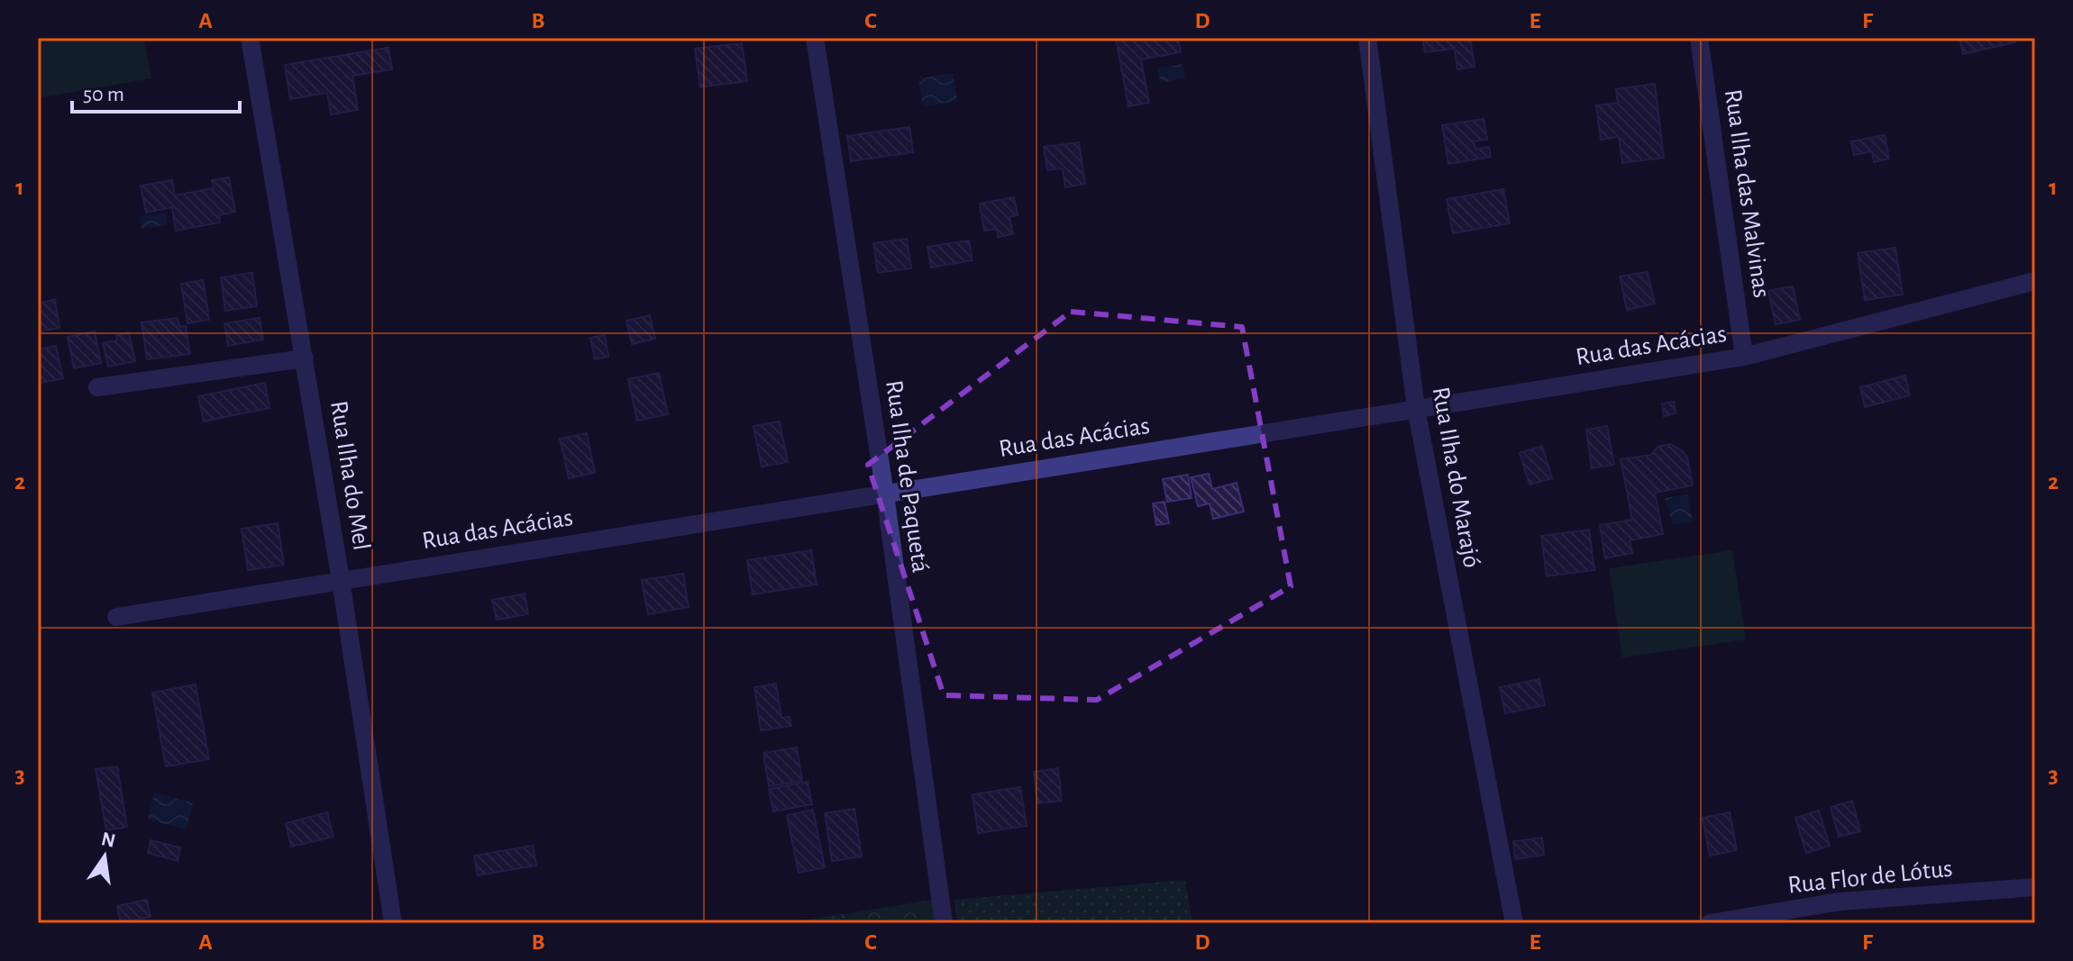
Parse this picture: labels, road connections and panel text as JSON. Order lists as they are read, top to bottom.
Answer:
{
  "streets": {
    "street": [
      "Rua Ilha das Malvinas",
      "Rua das Acácias",
      "Rua Ilha do Mel",
      "Rua Ilha de Paquetá",
      "Rua Ilha do Marajó",
      "Rua Flor de Lótus"
    ]
  },
  "crossings": [
    ["Rua Ilha das Malvinas", "Rua das Acácias"],
    ["Rua das Acácias", "Rua Ilha do Mel"],
    ["Rua das Acácias", "Rua Ilha de Paquetá"],
    ["Rua das Acácias", "Rua Ilha do Marajó"]
  ],
  "scale_bar": "50 m",
  "north": "top",
  "grid": {
    "columns": [
      "A",
      "B",
      "C",
      "D",
      "E",
      "F"
    ],
    "rows": ["1", "2", "3"]
  }
}
